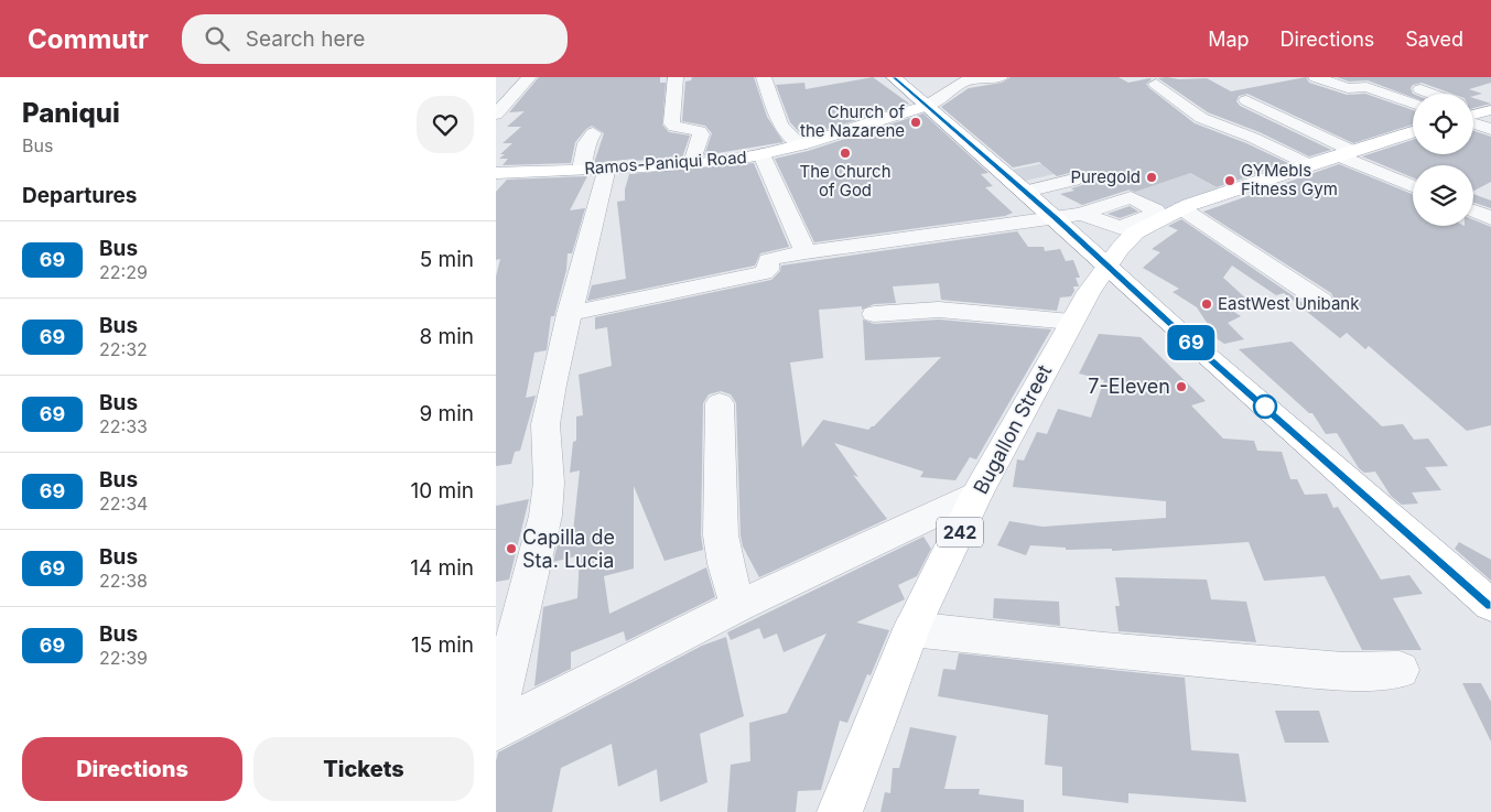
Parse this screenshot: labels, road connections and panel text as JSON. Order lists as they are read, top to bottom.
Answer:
{
  "streets": {
    "main road": ["Ramos-Paniqui Road", "Bugallon Street", "242"]
  },
  "crossings": [
    ["Bugallon Street", "242"]
  ],
  "places": [
    "Church of the Nazarene",
    "The Church of God",
    "Puregold",
    "GYMebls Fitness Gym",
    "EastWest Unibank",
    "7-Eleven",
    "Capilla de Sta. Lucia"
  ],
  "lines": ["bus line 69"],
  "page": {
    "header": "Commutr",
    "search": "Search here",
    "nav": ["Map", "Directions", "Saved"],
    "heading": [
      ["Paniqui", "Bus"],
      "Departures"
    ],
    "on_map": "69",
    "list": [
      {
        "mark": "69",
        "name": "Bus",
        "note": "22:29",
        "value": "5 min"
      },
      {
        "mark": "69",
        "name": "Bus",
        "note": "22:32",
        "value": "8 min"
      },
      {
        "mark": "69",
        "name": "Bus",
        "note": "22:33",
        "value": "9 min"
      },
      {
        "mark": "69",
        "name": "Bus",
        "note": "22:34",
        "value": "10 min"
      },
      {
        "mark": "69",
        "name": "Bus",
        "note": "22:38",
        "value": "14 min"
      },
      {
        "mark": "69",
        "name": "Bus",
        "note": "22:39",
        "value": "15 min"
      }
    ],
    "buttons": ["Directions", "Tickets"]
  }
}
